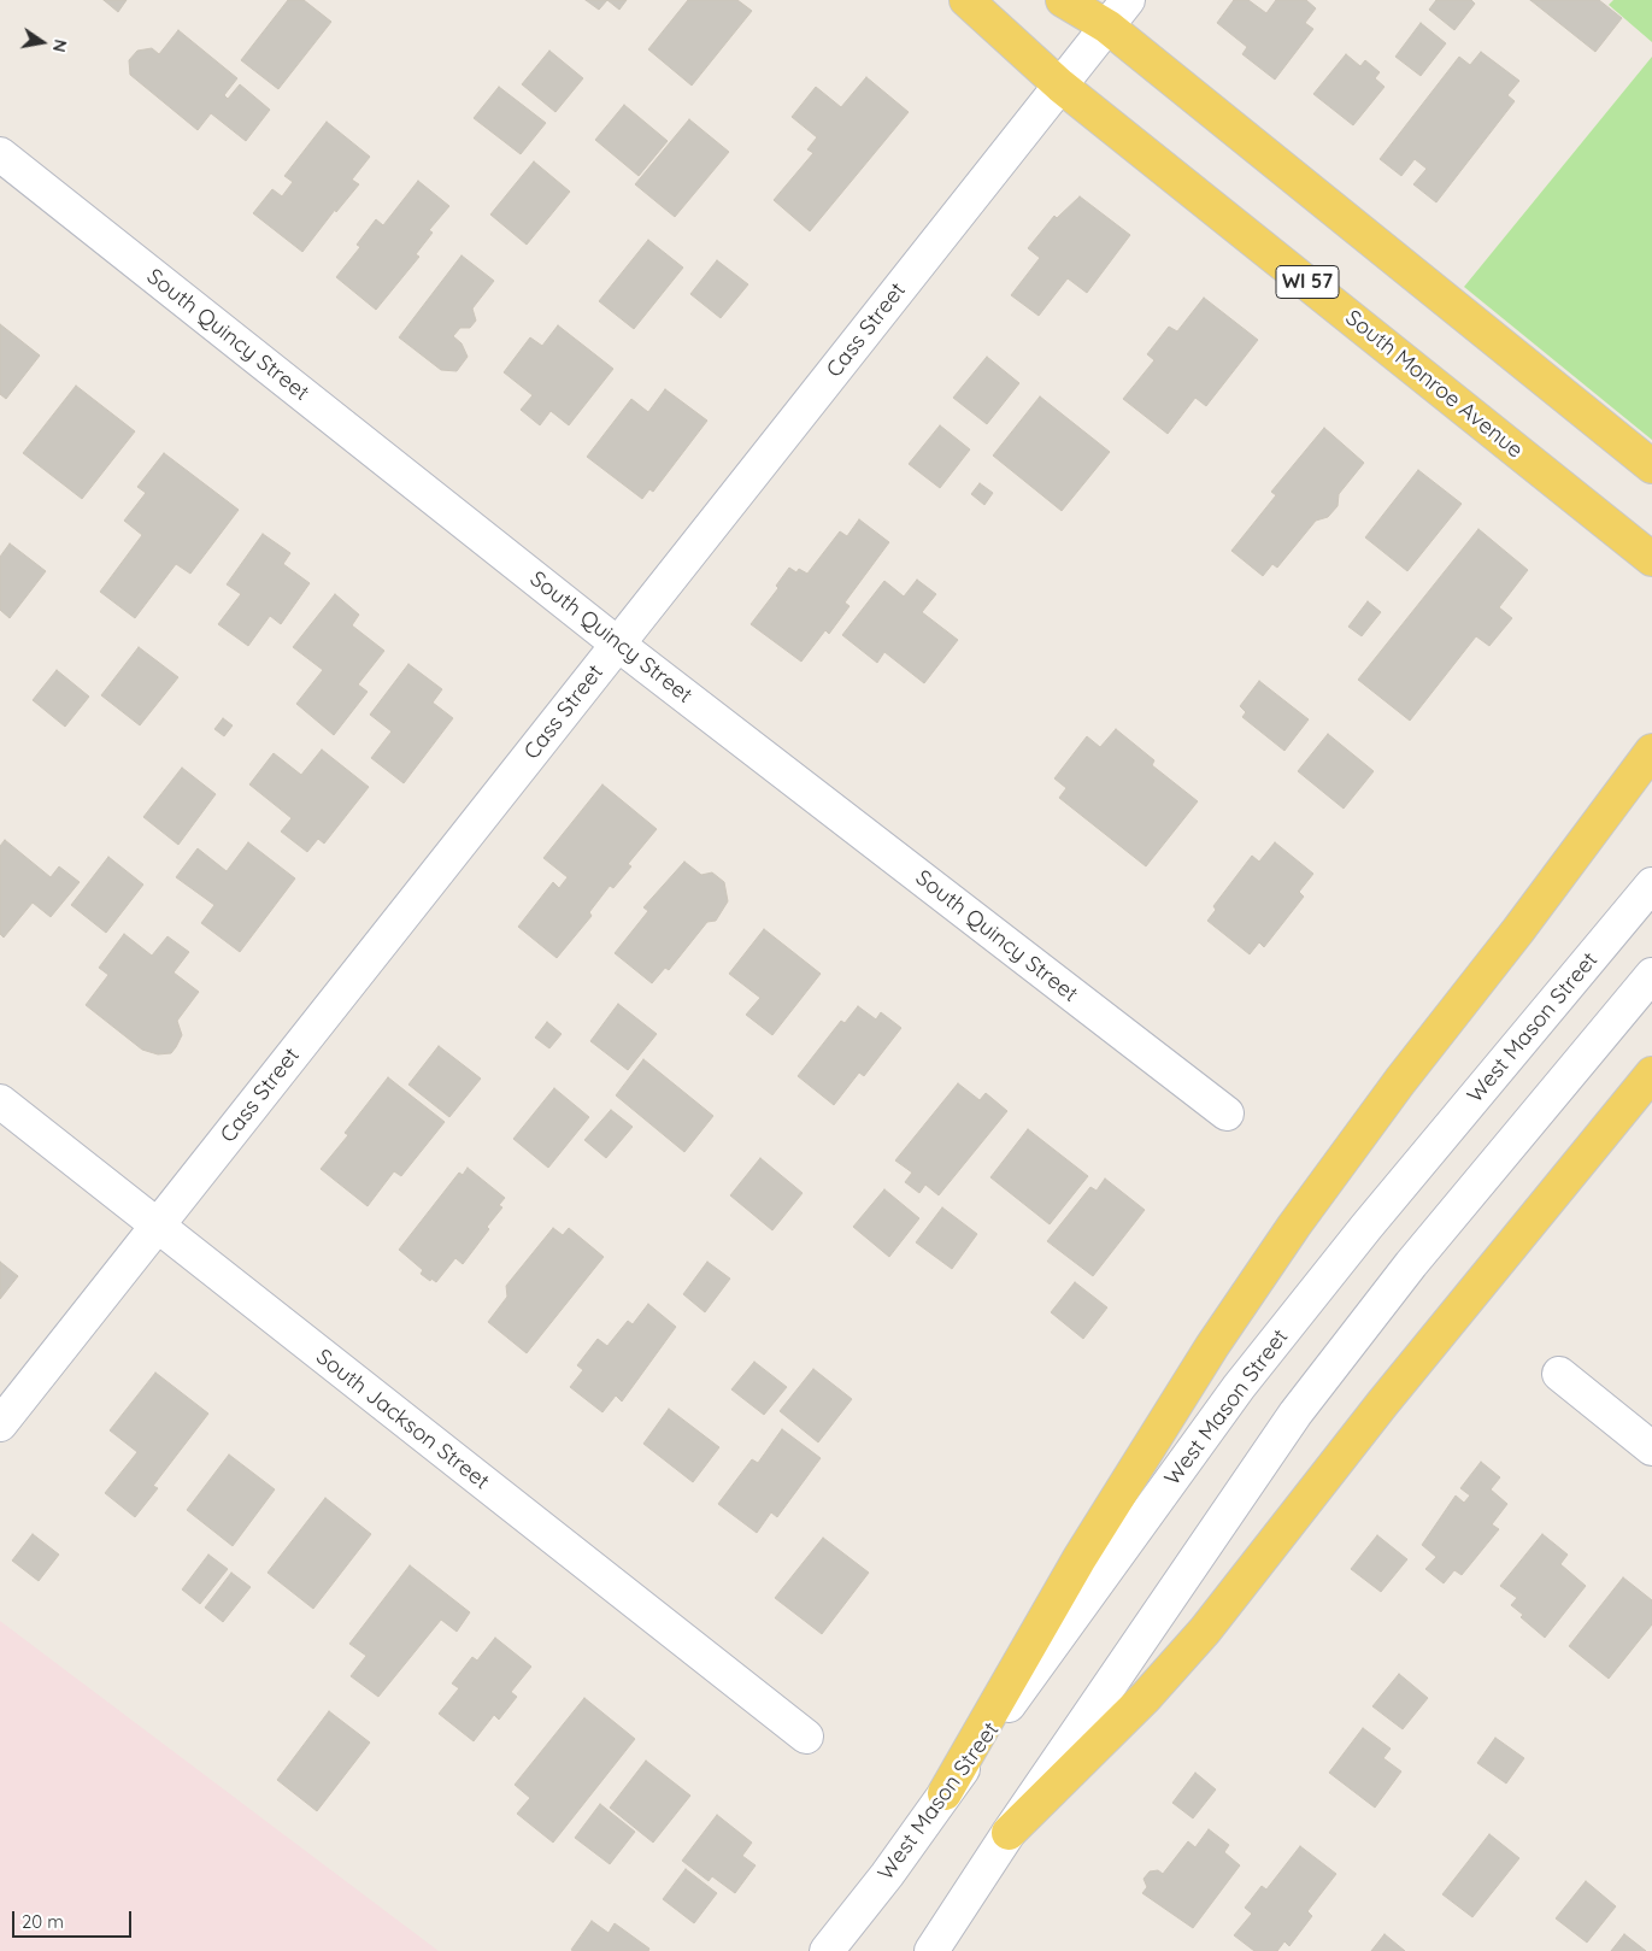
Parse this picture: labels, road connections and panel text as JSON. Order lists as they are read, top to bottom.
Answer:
{
  "streets": {
    "main road": ["WI 57", "South Monroe Avenue"],
    "street": [
      "Cass Street",
      "South Quincy Street",
      "West Mason Street",
      "South Jackson Street"
    ]
  },
  "crossings": [
    ["Cass Street", "South Quincy Street"],
    ["Cass Street", "South Monroe Avenue"],
    ["Cass Street", "South Jackson Street"]
  ],
  "scale_bar": "20 m",
  "north": "right"
}
